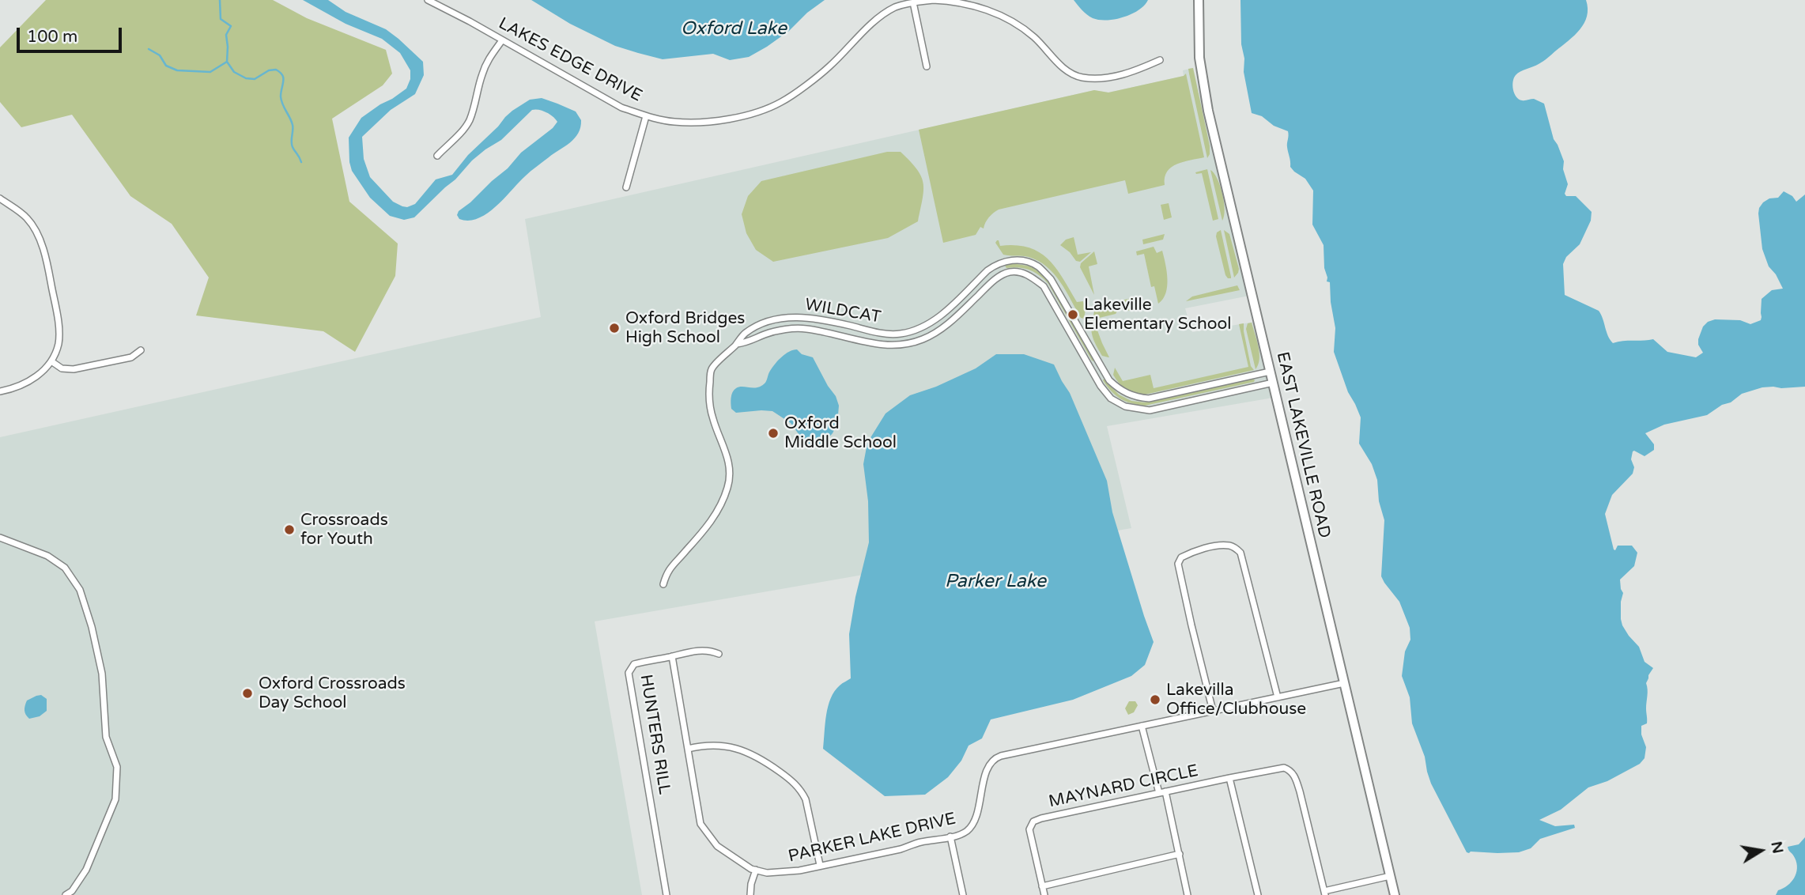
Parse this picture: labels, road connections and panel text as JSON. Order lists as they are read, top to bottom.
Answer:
{
  "streets": {
    "main road": ["EAST LAKEVILLE ROAD"],
    "street": [
      "LAKES EDGE DRIVE",
      "WILDCAT",
      "HUNTERS RILL",
      "MAYNARD CIRCLE",
      "PARKER LAKE DRIVE"
    ]
  },
  "crossings": [
    ["EAST LAKEVILLE ROAD", "PARKER LAKE DRIVE"],
    ["HUNTERS RILL", "PARKER LAKE DRIVE"]
  ],
  "water": ["Oxford Lake", "Parker Lake"],
  "places": [
    "Lakeville Elementary School",
    "Oxford Bridges High School",
    "Oxford Middle School",
    "Crossroads for Youth",
    "Oxford Crossroads Day School",
    "Lakevilla Office/Clubhouse"
  ],
  "scale_bar": "100 m",
  "north": "right"
}
